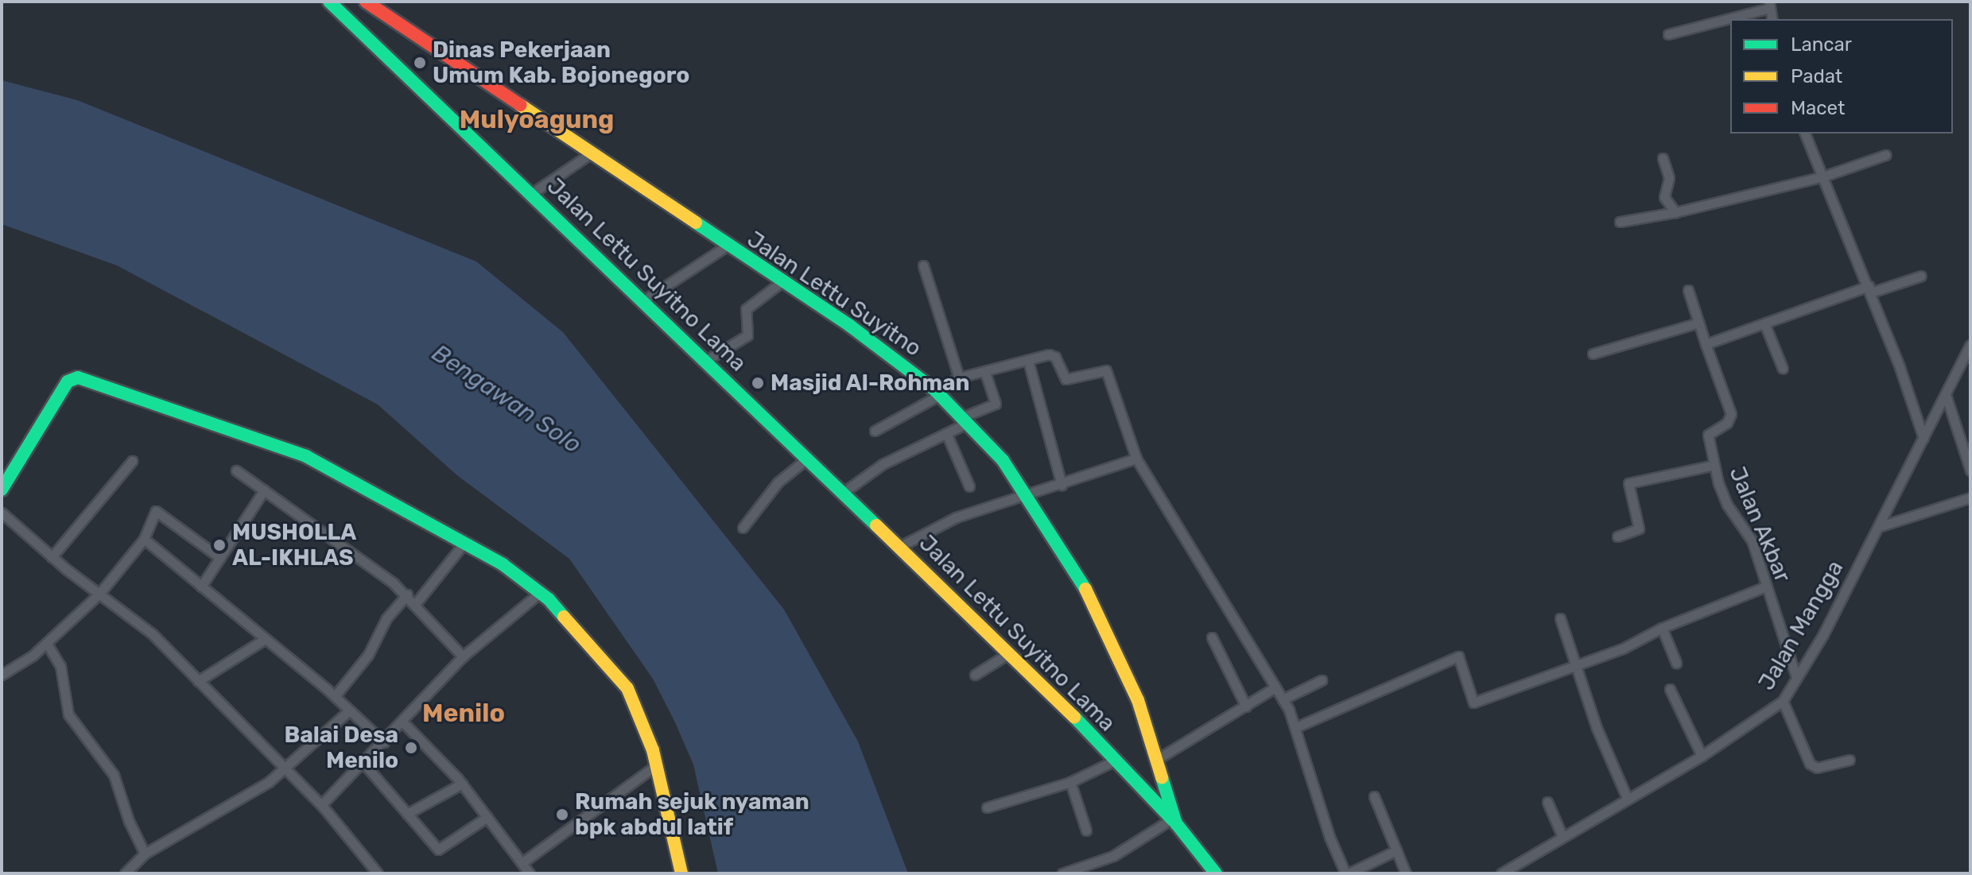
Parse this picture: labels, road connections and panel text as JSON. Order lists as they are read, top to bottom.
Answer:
{
  "streets": {
    "main road": ["Jalan Lettu Suyitno Lama", "Jalan Lettu Suyitno"],
    "street": ["Jalan Akbar", "Jalan Mangga"]
  },
  "crossings": [
    ["Jalan Lettu Suyitno Lama", "Jalan Lettu Suyitno"],
    ["Jalan Akbar", "Jalan Mangga"]
  ],
  "districts": ["Mulyoagung", "Menilo"],
  "water": ["Bengawan Solo"],
  "places": [
    "Dinas Pekerjaan Umum Kab. Bojonegoro",
    "Masjid Al-Rohman",
    "MUSHOLLA AL-IKHLAS",
    "Balai Desa Menilo",
    "Rumah sejuk nyaman bpk abdul latif"
  ],
  "legend": ["Lancar", "Padat", "Macet"]
}
